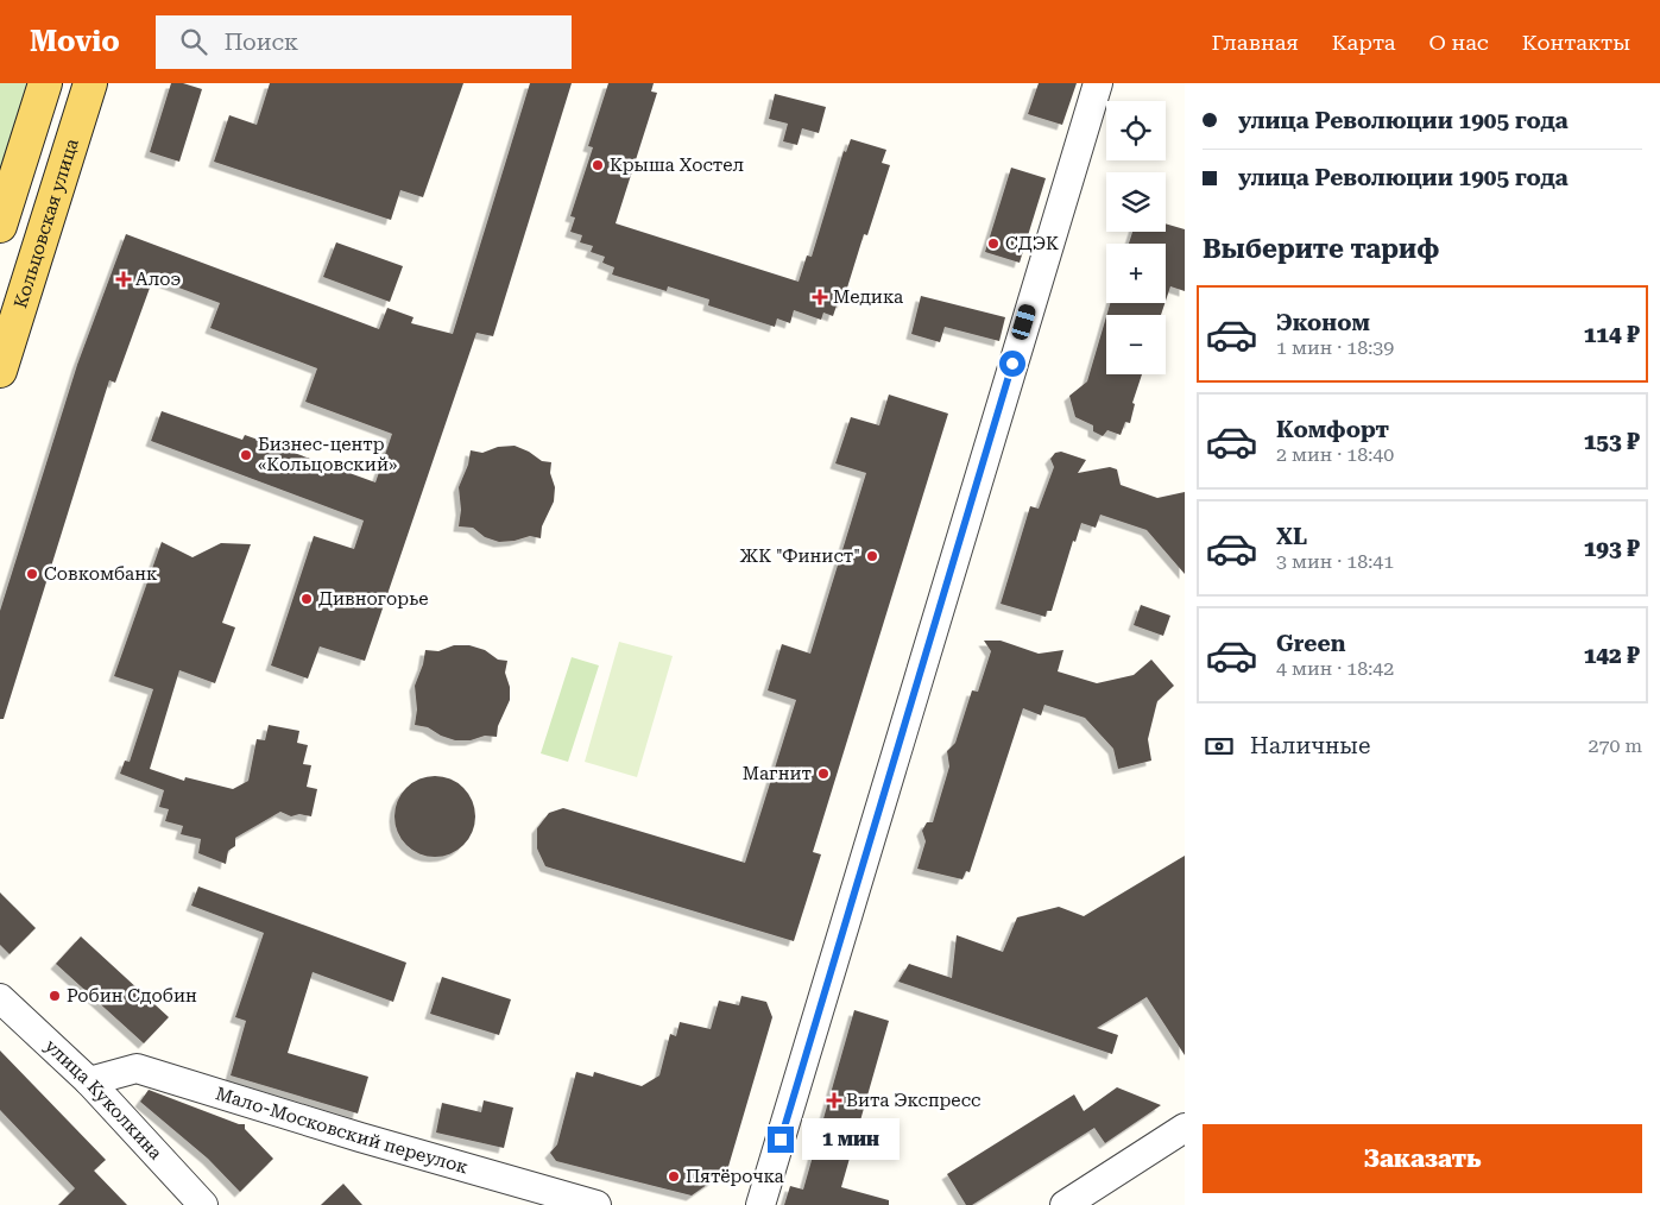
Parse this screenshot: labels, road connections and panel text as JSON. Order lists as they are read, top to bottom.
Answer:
{
  "streets": {
    "main road": ["Кольцовская улица"],
    "street": ["улица Куколкина", "Мало-Московский переулок"]
  },
  "crossings": [
    ["улица Куколкина", "Мало-Московский переулок"]
  ],
  "places": {
    "other": [
      "Крыша Хостел",
      "СДЭК",
      "Бизнес-центр «Кольцовский»",
      "ЖК \"Финист\"",
      "Совкомбанк",
      "Дивногорье",
      "Магнит",
      "Робин Сдобин",
      "Пятёрочка"
    ],
    "health": ["Алоэ", "Медика", "Вита Экспресс"]
  },
  "page": {
    "header": "Movio",
    "search": "Поиск",
    "nav": [
      "Главная",
      "Карта",
      "О нас",
      "Контакты"
    ],
    "banner": ["улица Революции 1905 года", "улица Революции 1905 года"],
    "map_buttons": ["+", "−"],
    "heading": "Выберите тариф",
    "list": [
      {
        "name": "Эконом",
        "note": "1 мин · 18:39",
        "value": "114 ₽"
      },
      {
        "name": "Комфорт",
        "note": "2 мин · 18:40",
        "value": "153 ₽"
      },
      {
        "name": "XL",
        "note": "3 мин · 18:41",
        "value": "193 ₽"
      },
      {
        "name": "Green",
        "note": "4 мин · 18:42",
        "value": "142 ₽"
      }
    ],
    "pay": ["Наличные", "270 m"],
    "buttons": "Заказать",
    "bubble": "1 мин"
  }
}
